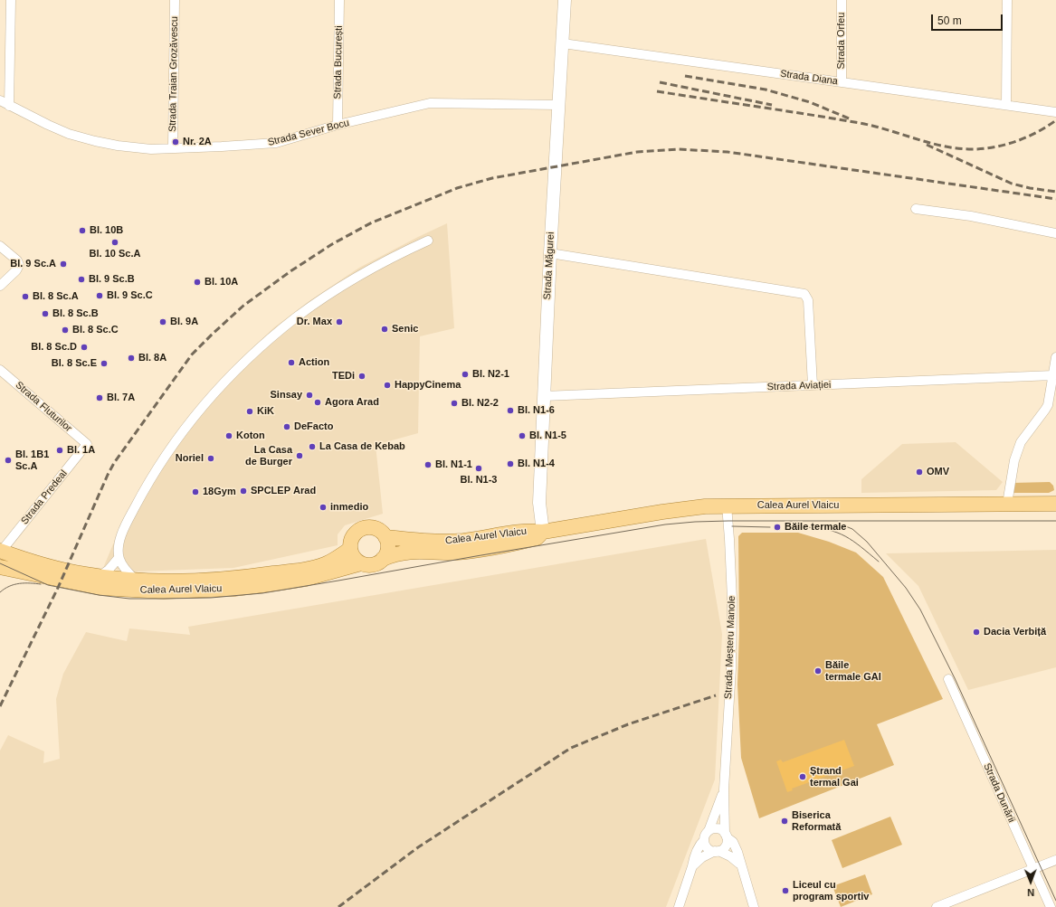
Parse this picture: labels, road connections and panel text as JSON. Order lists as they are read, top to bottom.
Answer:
{
  "streets": {
    "main road": ["Calea Aurel Vlaicu"],
    "street": [
      "Strada Orfeu",
      "Strada București",
      "Strada Traian Grozăvescu",
      "Strada Diana",
      "Strada Sever Bocu",
      "Strada Măgurei",
      "Strada Aviației",
      "Strada Fluturilor",
      "Strada Predeal",
      "Strada Meșteru Manole",
      "Strada Dunării"
    ]
  },
  "crossings": [
    ["Strada Orfeu", "Strada Diana"],
    ["Strada București", "Strada Sever Bocu"],
    ["Strada Traian Grozăvescu", "Strada Sever Bocu"],
    ["Strada Diana", "Strada Măgurei"],
    ["Strada Sever Bocu", "Strada Măgurei"],
    ["Strada Măgurei", "Strada Aviației"],
    ["Strada Măgurei", "Calea Aurel Vlaicu"],
    ["Strada Fluturilor", "Strada Predeal"],
    ["Strada Predeal", "Calea Aurel Vlaicu"],
    ["Calea Aurel Vlaicu", "Strada Meșteru Manole"]
  ],
  "places": [
    "Nr. 2A",
    "Bl. 10B",
    "Bl. 10 Sc.A",
    "Bl. 9 Sc.A",
    "Bl. 9 Sc.B",
    "Bl. 10A",
    "Bl. 9 Sc.C",
    "Bl. 8 Sc.A",
    "Bl. 8 Sc.B",
    "Bl. 9A",
    "Dr. Max",
    "Senic",
    "Bl. 8 Sc.C",
    "Bl. 8 Sc.D",
    "Bl. 8A",
    "Action",
    "Bl. 8 Sc.E",
    "Bl. N2-1",
    "TEDi",
    "HappyCinema",
    "Sinsay",
    "Bl. 7A",
    "Agora Arad",
    "Bl. N2-2",
    "Bl. N1-6",
    "KiK",
    "DeFacto",
    "Koton",
    "Bl. N1-5",
    "La Casa de Kebab",
    "Bl. 1A",
    "La Casa de Burger",
    "Noriel",
    "Bl. 1B1 Sc.A",
    "Bl. N1-4",
    "Bl. N1-1",
    "Bl. N1-3",
    "OMV",
    "SPCLEP Arad",
    "18Gym",
    "inmedio",
    "Băile termale",
    "Dacia Verbiță",
    "Băile termale GAI",
    "Ștrand termal Gai",
    "Biserica Reformată",
    "Liceul cu program sportiv"
  ],
  "scale_bar": "50 m",
  "north": "bottom"
}
